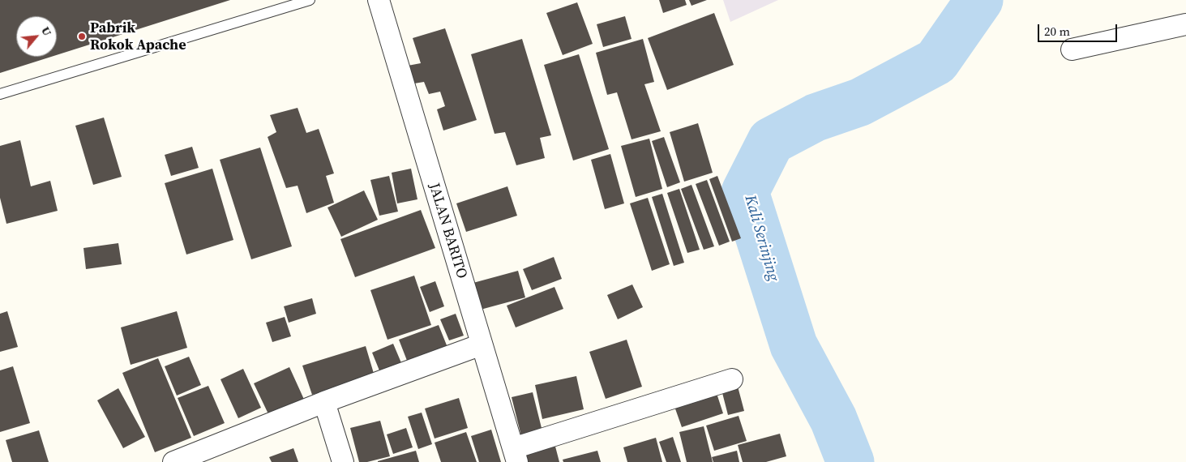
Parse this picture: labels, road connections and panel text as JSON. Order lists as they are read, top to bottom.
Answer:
{
  "streets": {
    "street": ["JALAN BARITO"]
  },
  "water": ["Kali Serinjing"],
  "places": ["Pabrik Rokok Apache"],
  "scale_bar": "20 m",
  "north": "top right"
}
